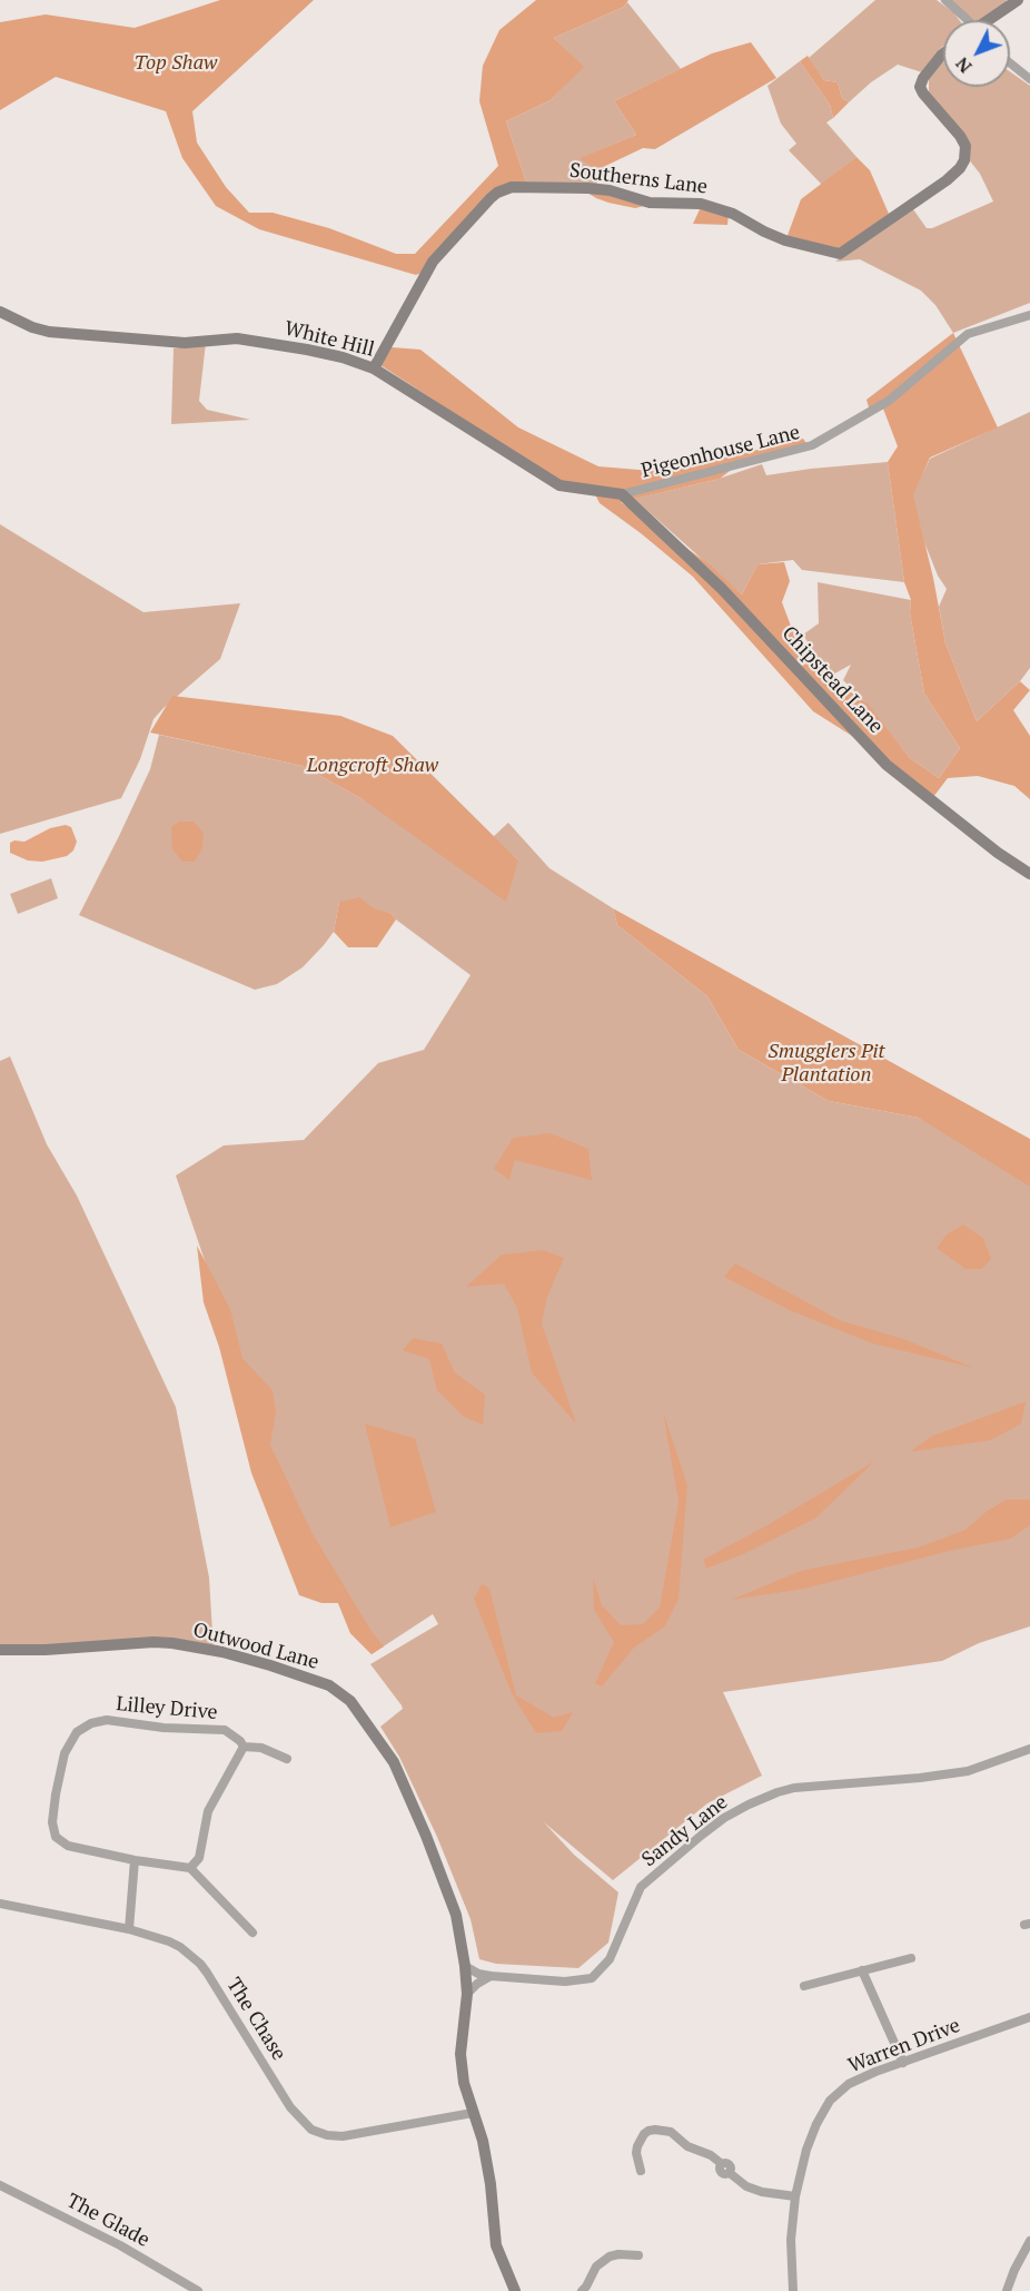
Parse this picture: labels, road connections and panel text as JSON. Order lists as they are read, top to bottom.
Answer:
{
  "streets": {
    "street": [
      "Southerns Lane",
      "White Hill",
      "Pigeonhouse Lane",
      "Chipstead Lane",
      "Outwood Lane",
      "Lilley Drive",
      "Sandy Lane",
      "The Chase",
      "Warren Drive",
      "The Glade"
    ]
  },
  "crossings": [
    ["Southerns Lane", "White Hill"],
    ["White Hill", "Pigeonhouse Lane"],
    ["White Hill", "Chipstead Lane"],
    ["Pigeonhouse Lane", "Chipstead Lane"],
    ["Outwood Lane", "Sandy Lane"],
    ["Outwood Lane", "The Chase"]
  ],
  "parks": ["Top Shaw", "Longcroft Shaw", "Smugglers Pit Plantation"],
  "north": "bottom left"
}
